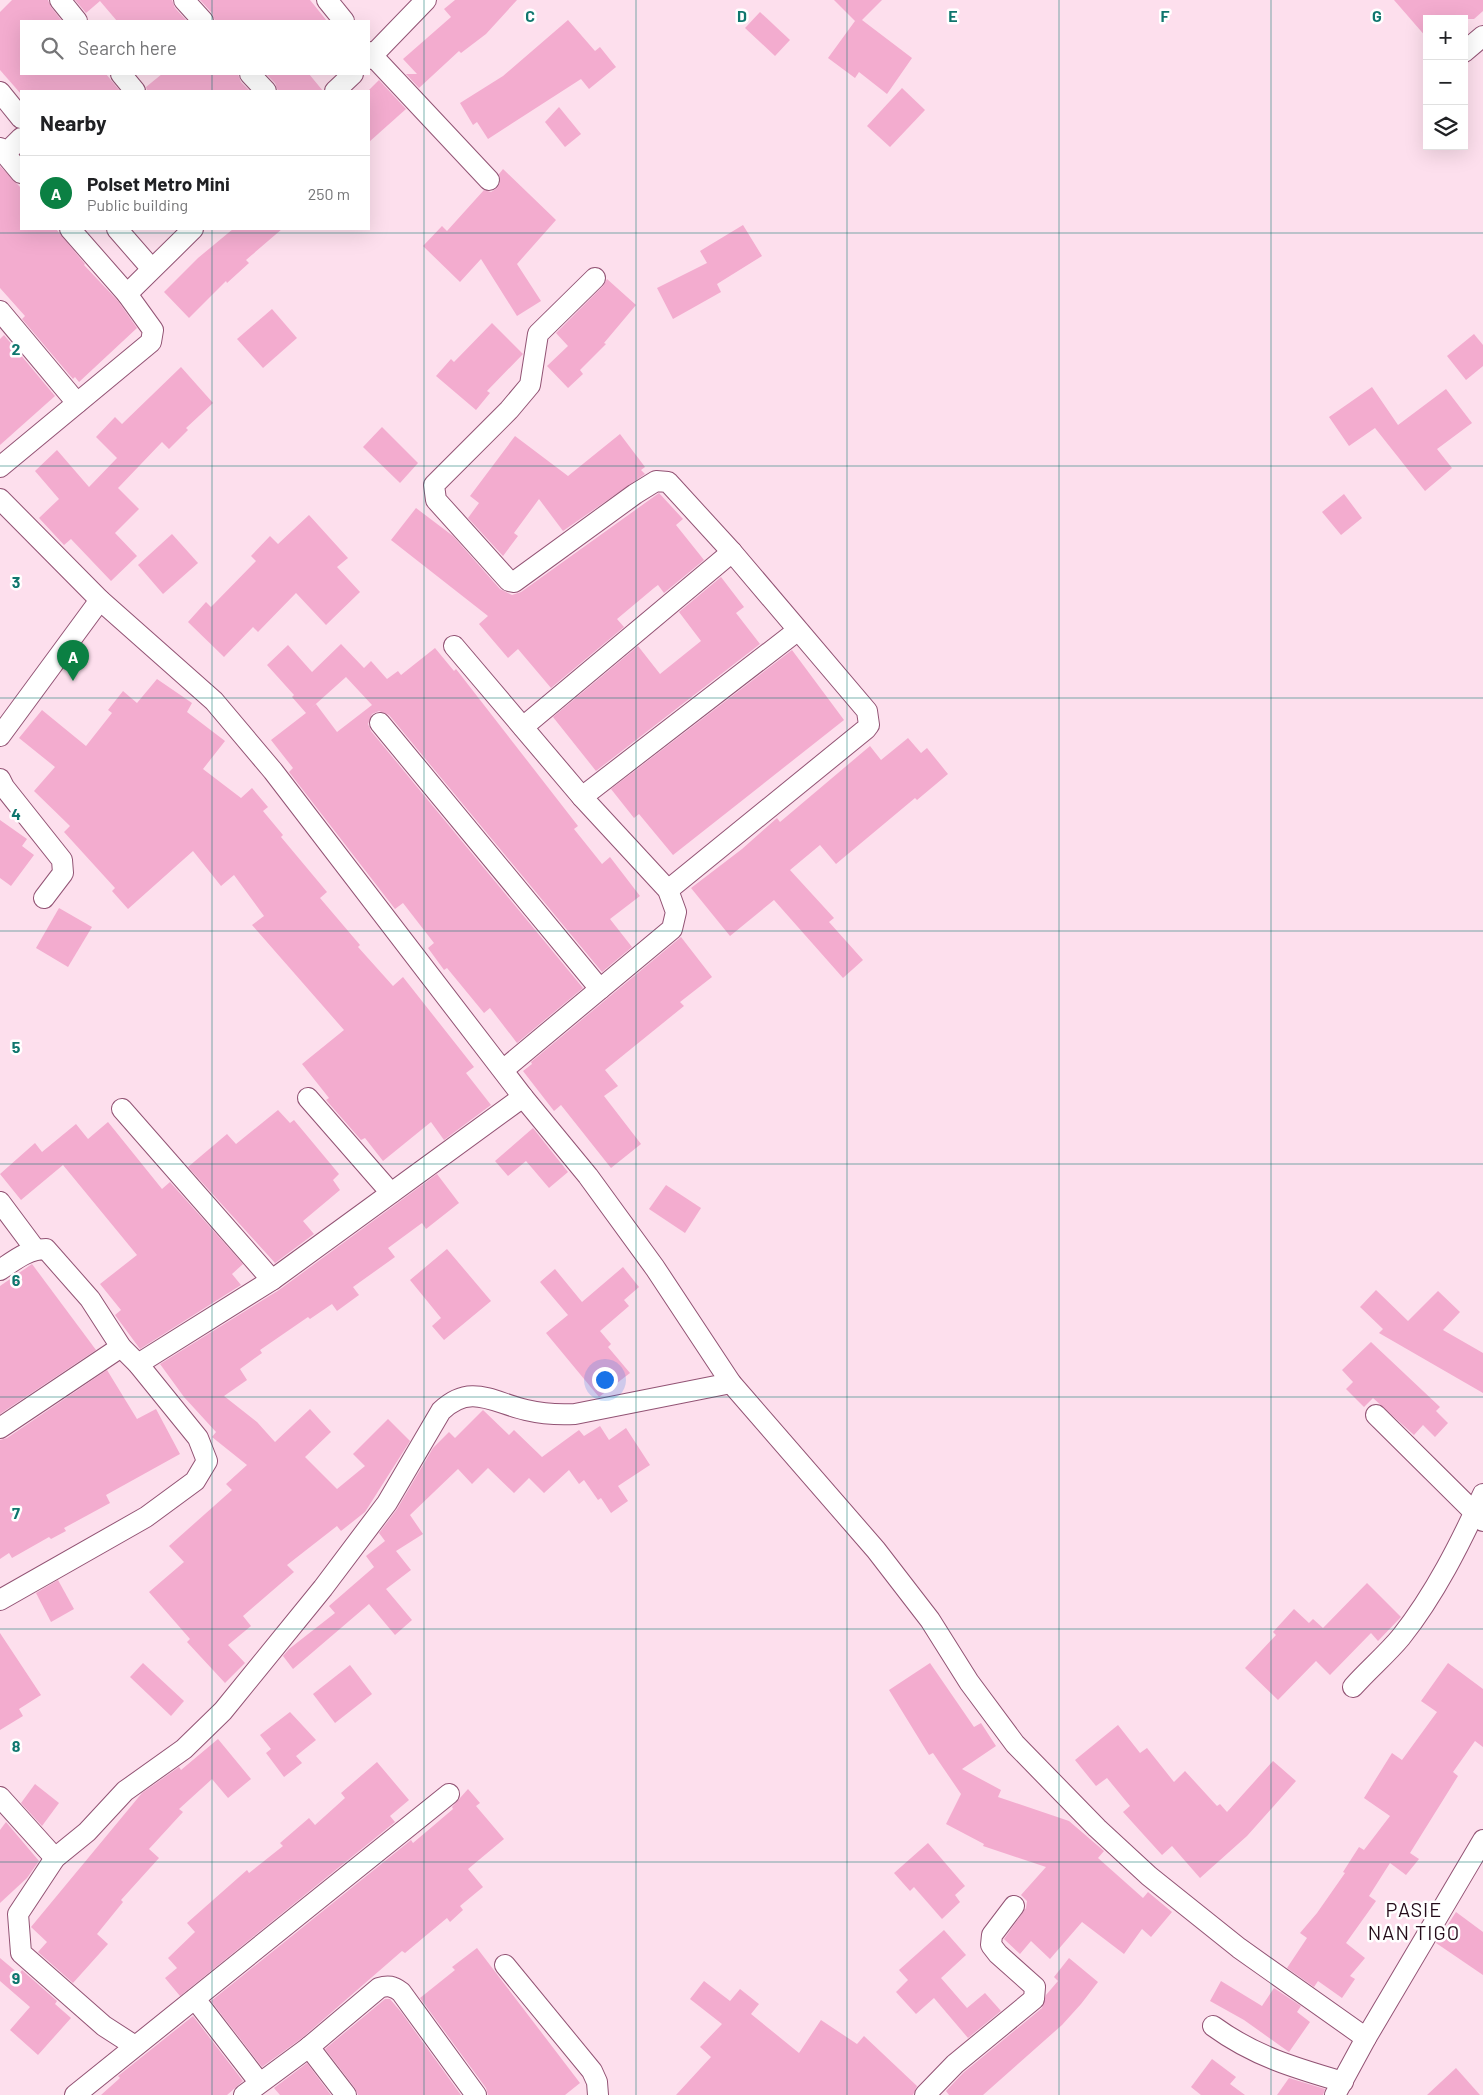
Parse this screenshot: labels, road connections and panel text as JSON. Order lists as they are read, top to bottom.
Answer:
{
  "districts": ["PASIE NAN TIGO"],
  "page": {
    "map_buttons": ["+", "−"],
    "search": "Search here",
    "heading": "Nearby",
    "list": [
      {
        "mark": "A",
        "name": "Polset Metro Mini",
        "note": "Public building",
        "value": "250 m"
      }
    ],
    "pins": "A"
  },
  "grid": {
    "columns": [
      "C",
      "D",
      "E",
      "F",
      "G"
    ],
    "rows": [
      "2",
      "3",
      "4",
      "5",
      "6",
      "7",
      "8",
      "9"
    ]
  }
}
